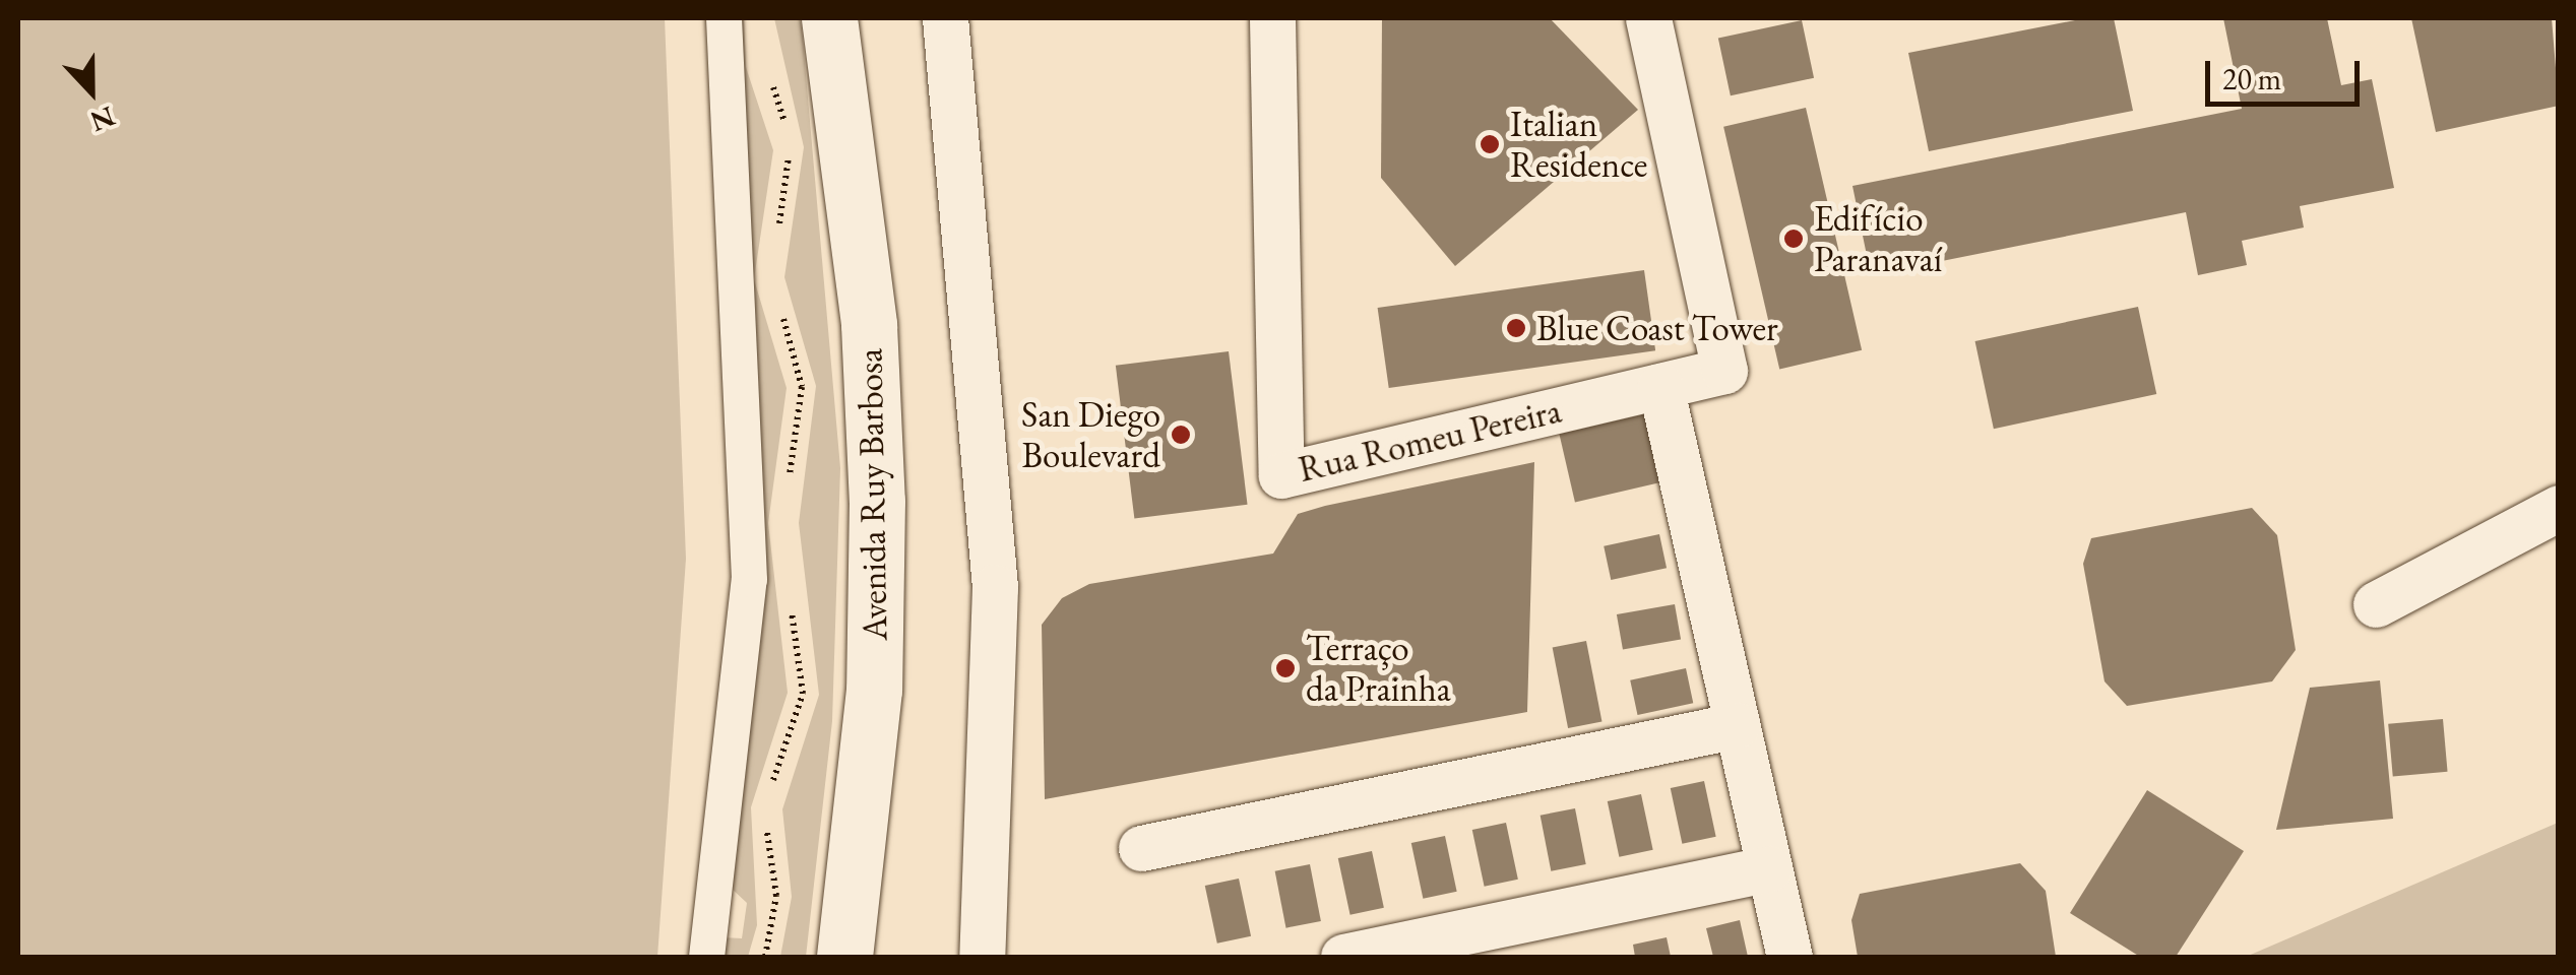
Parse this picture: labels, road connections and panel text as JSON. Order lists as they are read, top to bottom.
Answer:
{
  "streets": {
    "main road": ["Avenida Ruy Barbosa"],
    "street": ["Rua Romeu Pereira"]
  },
  "places": [
    "Italian Residence",
    "Edifício Paranavaí",
    "Blue Coast Tower",
    "San Diego Boulevard",
    "Terraço da Prainha"
  ],
  "scale_bar": "20 m",
  "north": "bottom"
}
